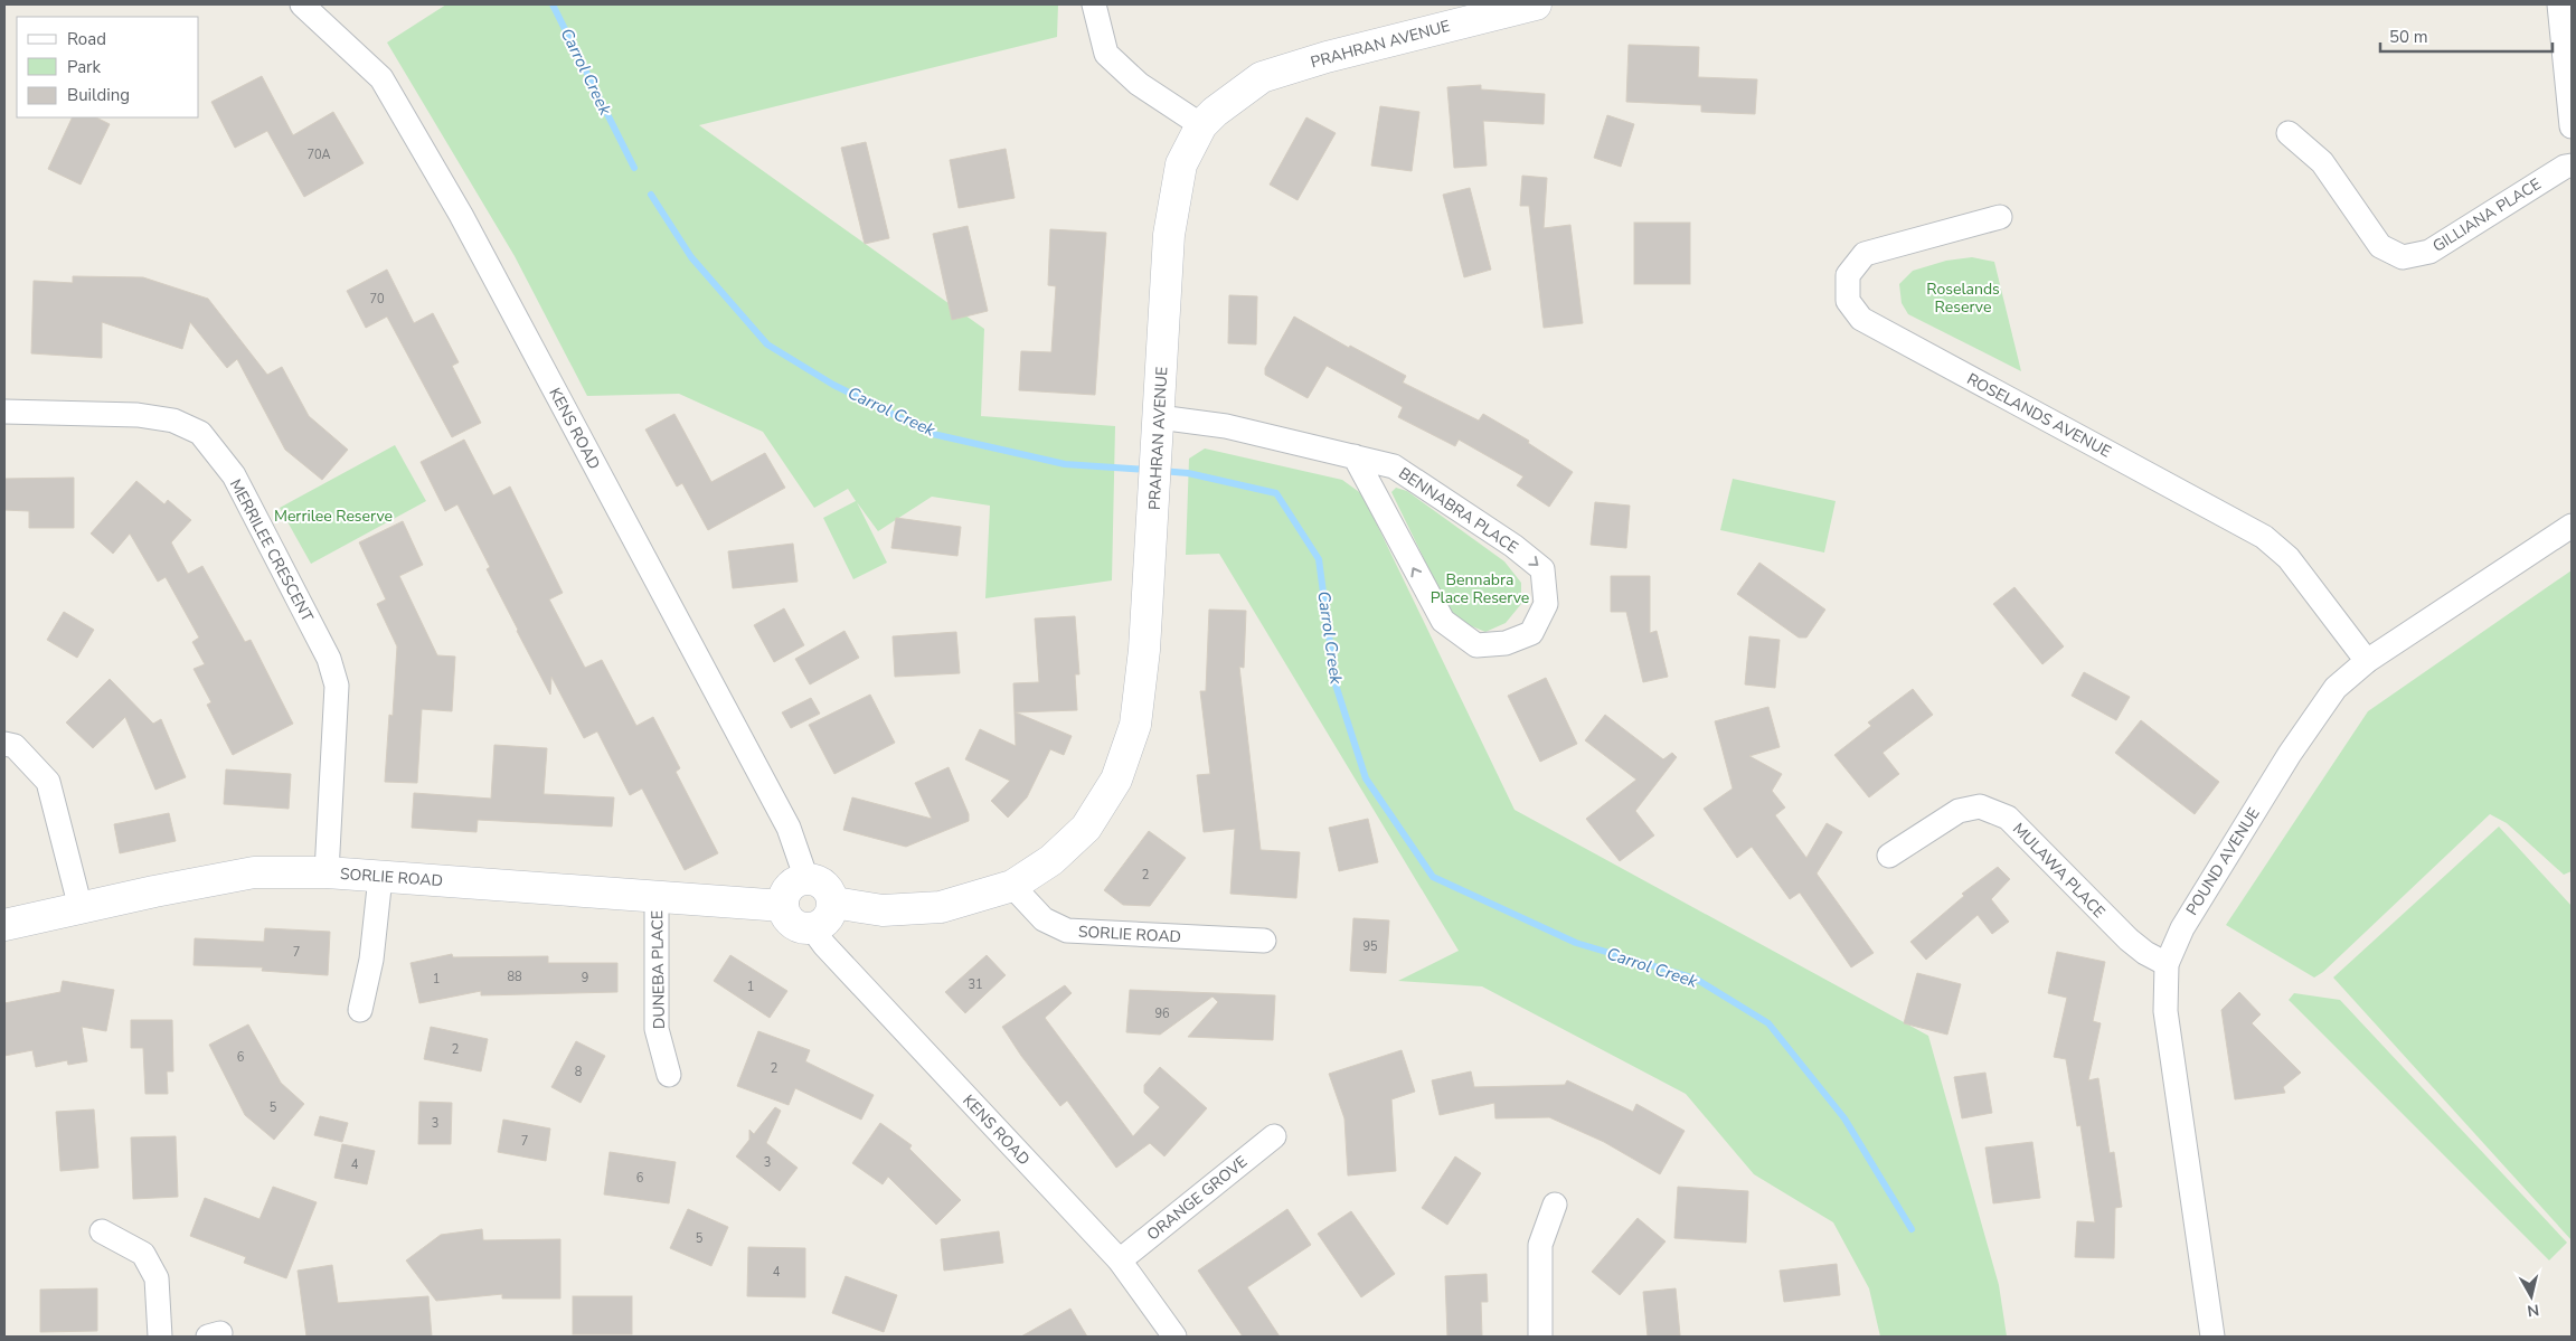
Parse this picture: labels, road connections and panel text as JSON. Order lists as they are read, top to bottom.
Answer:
{
  "streets": {
    "street": [
      "PRAHRAN AVENUE",
      "GILLIANA PLACE",
      "ROSELANDS AVENUE",
      "KENS ROAD",
      "BENNABRA PLACE",
      "MERRILEE CRESCENT",
      "POUND AVENUE",
      "MULAWA PLACE",
      "SORLIE ROAD",
      "DUNEBA PLACE",
      "ORANGE GROVE"
    ]
  },
  "crossings": [
    ["PRAHRAN AVENUE", "KENS ROAD"],
    ["PRAHRAN AVENUE", "BENNABRA PLACE"],
    ["PRAHRAN AVENUE", "SORLIE ROAD"],
    ["ROSELANDS AVENUE", "POUND AVENUE"],
    ["KENS ROAD", "SORLIE ROAD"],
    ["KENS ROAD", "ORANGE GROVE"],
    ["MERRILEE CRESCENT", "SORLIE ROAD"],
    ["POUND AVENUE", "MULAWA PLACE"],
    ["SORLIE ROAD", "DUNEBA PLACE"]
  ],
  "water": ["Carrol Creek"],
  "parks": ["Roselands Reserve", "Merrilee Reserve", "Bennabra Place Reserve"],
  "house_numbers": [
    "70A",
    "70",
    "2",
    "95",
    "7",
    "88",
    "9",
    "1",
    "31",
    "1",
    "96",
    "2",
    "6",
    "2",
    "8",
    "5",
    "3",
    "7",
    "3",
    "4",
    "6",
    "5",
    "4"
  ],
  "legend": ["Road", "Park", "Building"],
  "scale_bar": "50 m",
  "north": "bottom"
}
